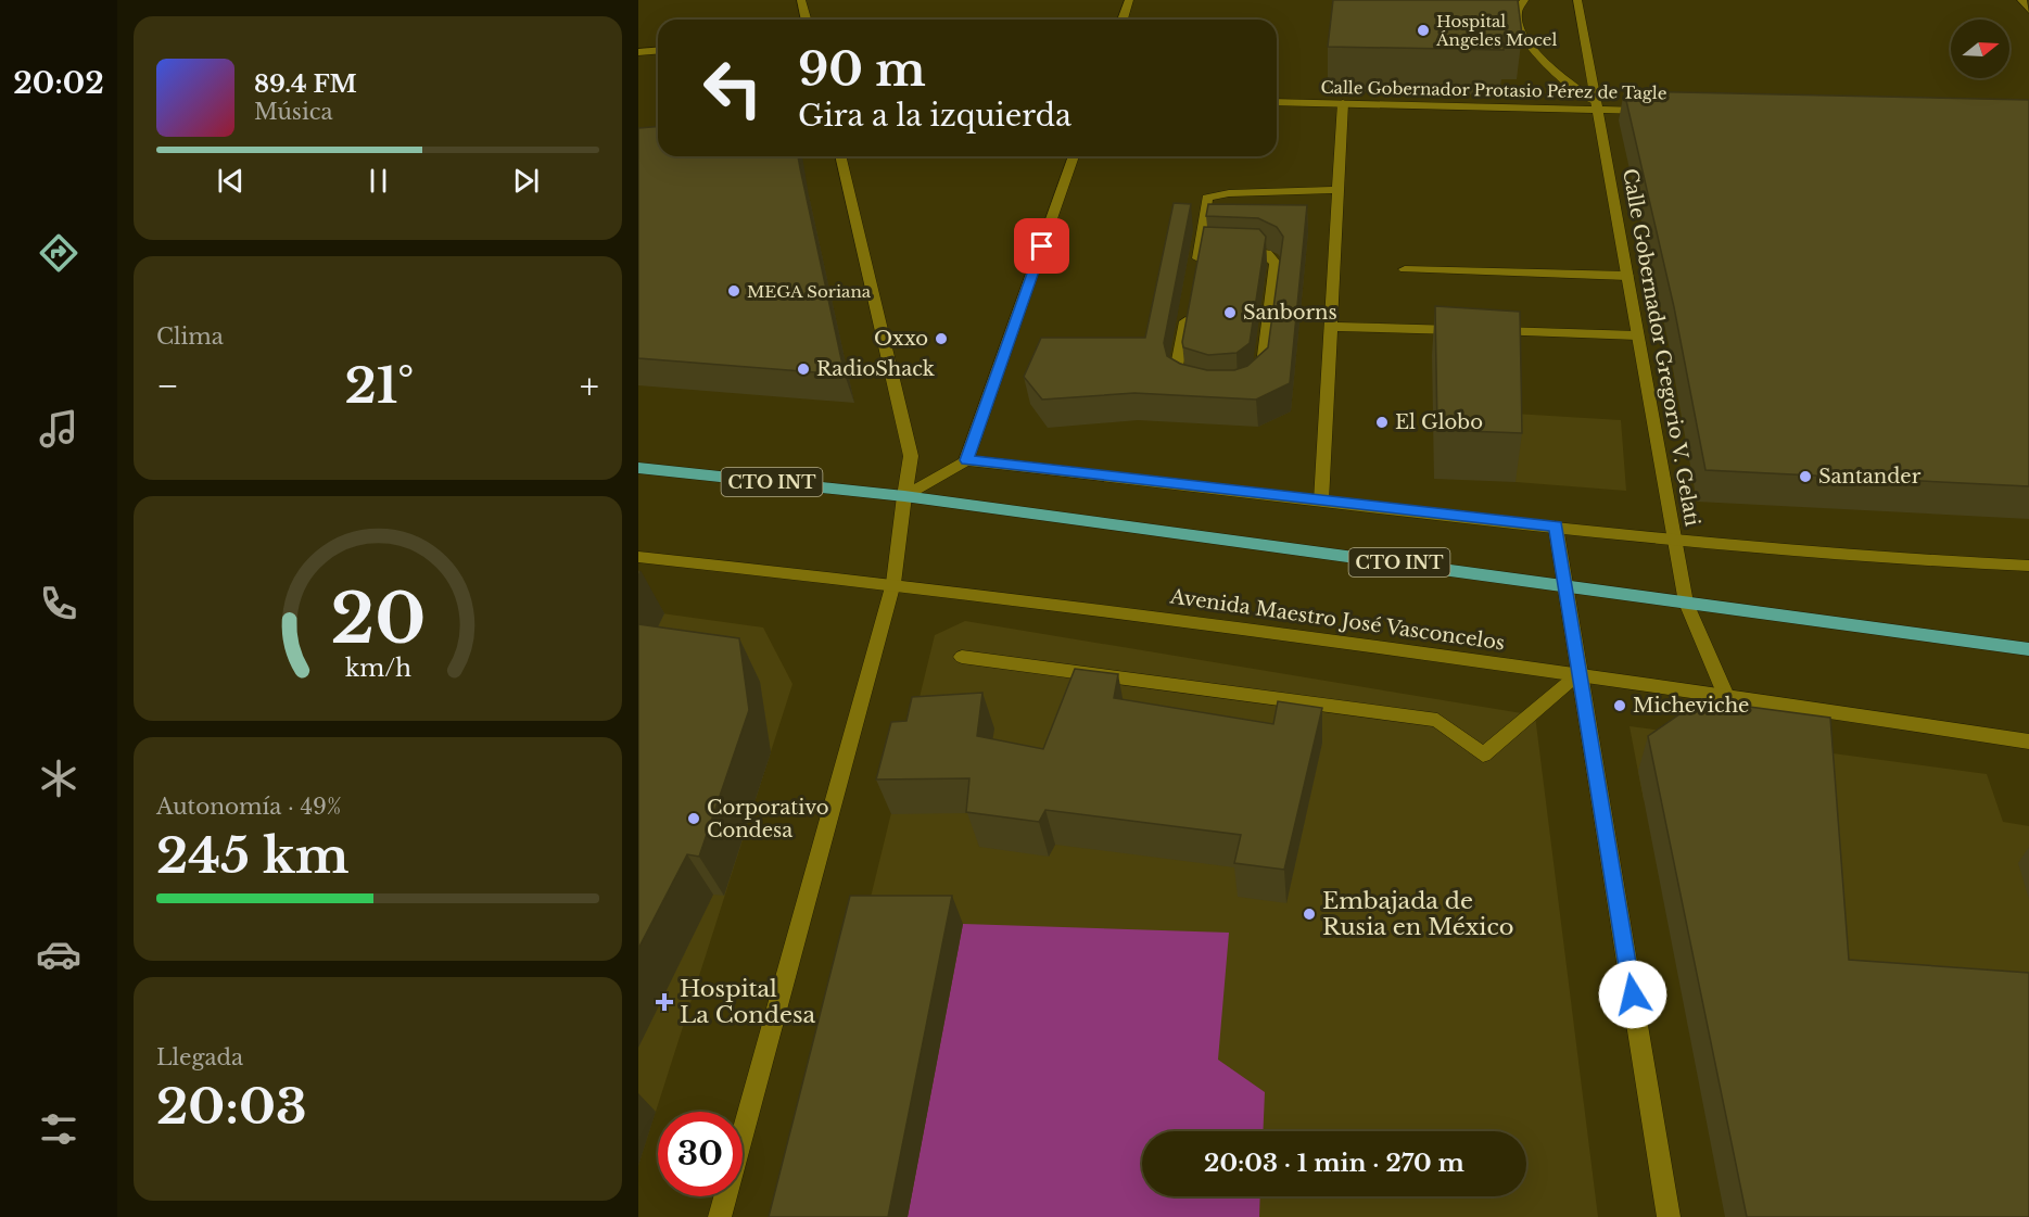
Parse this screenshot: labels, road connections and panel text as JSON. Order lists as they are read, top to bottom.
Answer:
{
  "streets": {
    "main road": ["CTO INT"],
    "street": ["Calle Gobernador Protasio Pérez de Tagle", "Calle Gobernador Gregorio V. Gelati", "Avenida Maestro José Vasconcelos"]
  },
  "crossings": [
    ["Calle Gobernador Protasio Pérez de Tagle", "Calle Gobernador Gregorio V. Gelati"],
    ["Calle Gobernador Gregorio V. Gelati", "CTO INT"],
    ["Calle Gobernador Gregorio V. Gelati", "Avenida Maestro José Vasconcelos"]
  ],
  "places": {
    "other": [
      "Hospital Ángeles Mocel",
      "MEGA Soriana",
      "Sanborns",
      "Oxxo",
      "RadioShack",
      "El Globo",
      "Santander",
      "Micheviche",
      "Corporativo Condesa",
      "Embajada de Rusia en México"
    ],
    "health": ["Hospital La Condesa"]
  },
  "north": "right",
  "page": {
    "tabs": "20:02",
    "turn": ["90 m", "Gira a la izquierda"],
    "song": ["89.4 FM", "Música"],
    "tile": [
      "Clima",
      ["Autonomía · 49%", "245 km"],
      ["Llegada", "20:03"]
    ],
    "heat": ["−", "21°", "+"],
    "limit": "30",
    "trip": "20:03 · 1 min · 270 m",
    "gauge": ["20", "km/h"]
  }
}
